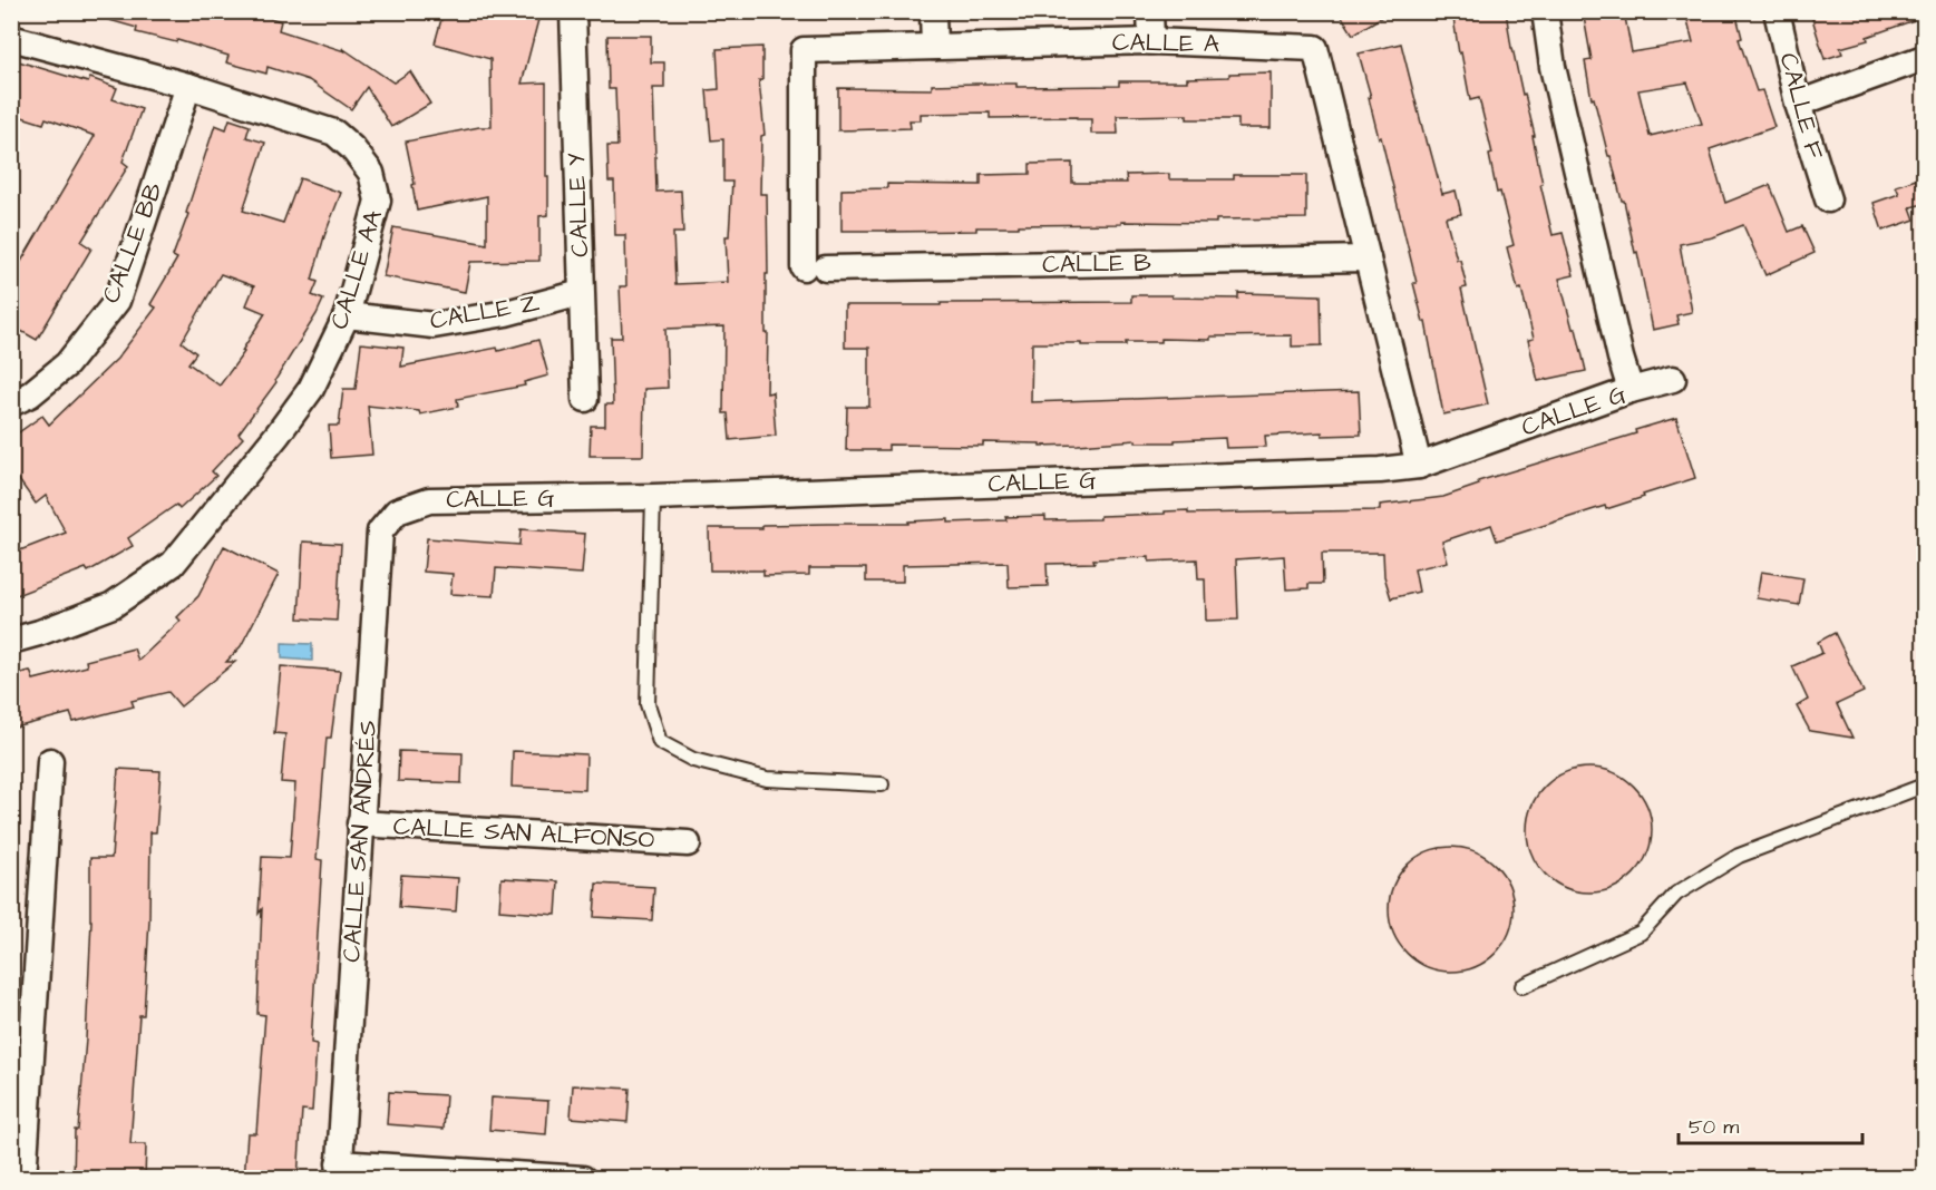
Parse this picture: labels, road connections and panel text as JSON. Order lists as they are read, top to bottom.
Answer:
{
  "streets": {
    "street": [
      "CALLE A",
      "CALLE F",
      "CALLE Y",
      "CALLE BB",
      "CALLE B",
      "CALLE AA",
      "CALLE Z",
      "CALLE G",
      "CALLE SAN ALFONSO",
      "CALLE SAN ANDRÉS"
    ]
  },
  "crossings": [
    ["CALLE A", "CALLE B"],
    ["CALLE A", "CALLE G"],
    ["CALLE Y", "CALLE Z"],
    ["CALLE BB", "CALLE AA"],
    ["CALLE AA", "CALLE Z"],
    ["CALLE G", "CALLE SAN ANDRÉS"],
    ["CALLE SAN ALFONSO", "CALLE SAN ANDRÉS"]
  ],
  "scale_bar": "50 m"
}
